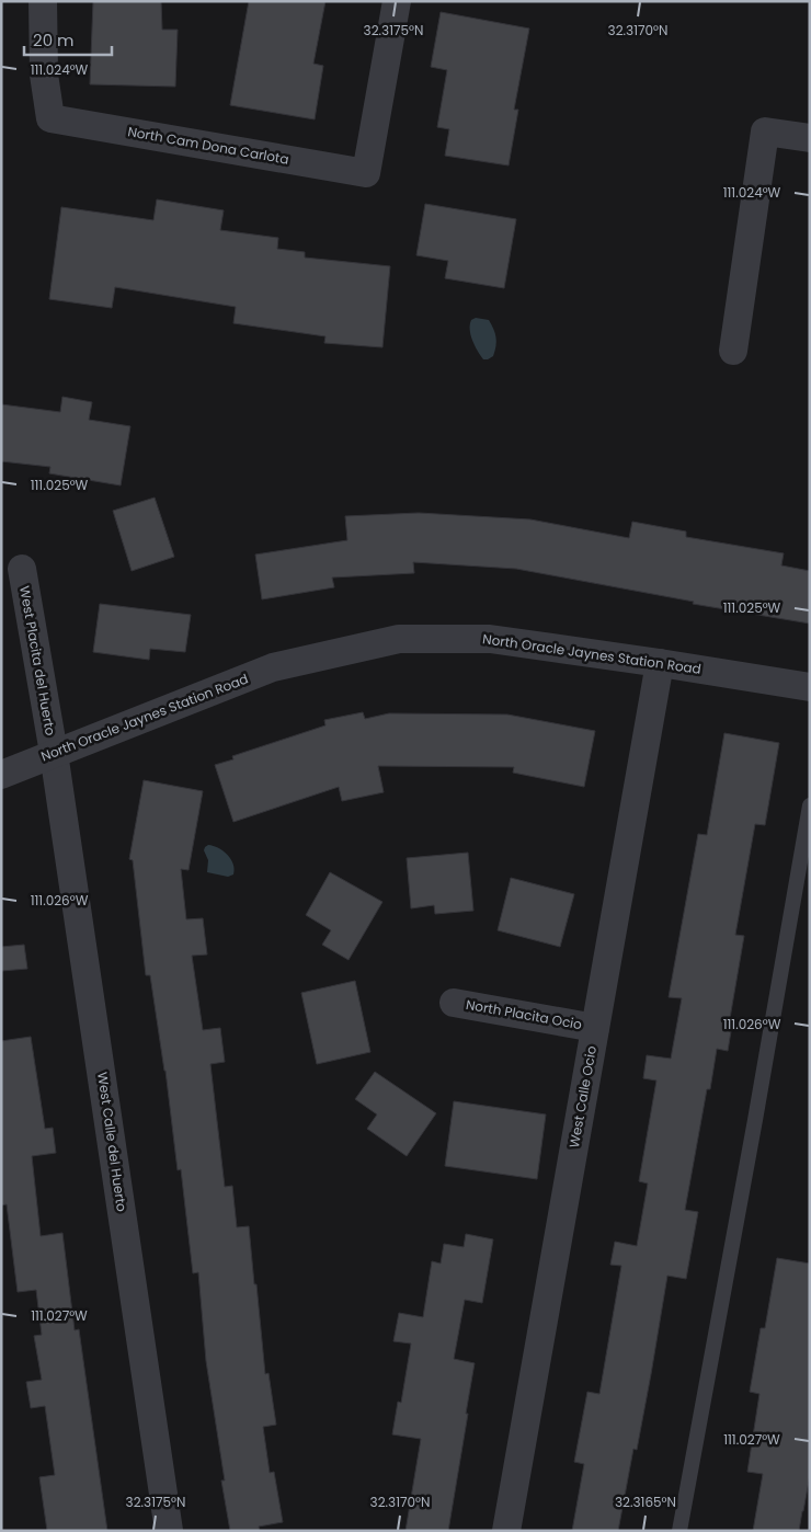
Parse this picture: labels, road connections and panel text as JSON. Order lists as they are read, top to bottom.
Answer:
{
  "streets": {
    "street": [
      "North Cam Dona Carlota",
      "North Oracle Jaynes Station Road",
      "West Placita del Huerto",
      "North Placita Ocio",
      "West Calle Ocio",
      "West Calle del Huerto"
    ]
  },
  "crossings": [
    ["North Oracle Jaynes Station Road", "West Placita del Huerto"],
    ["North Oracle Jaynes Station Road", "West Calle Ocio"],
    ["North Oracle Jaynes Station Road", "West Calle del Huerto"],
    ["West Placita del Huerto", "West Calle del Huerto"],
    ["North Placita Ocio", "West Calle Ocio"]
  ],
  "scale_bar": "20 m",
  "coordinates": [
    "32.3175°N",
    "32.3170°N",
    "111.024°W",
    "111.025°W",
    "111.026°W",
    "111.027°W",
    "32.3165°N"
  ]
}
